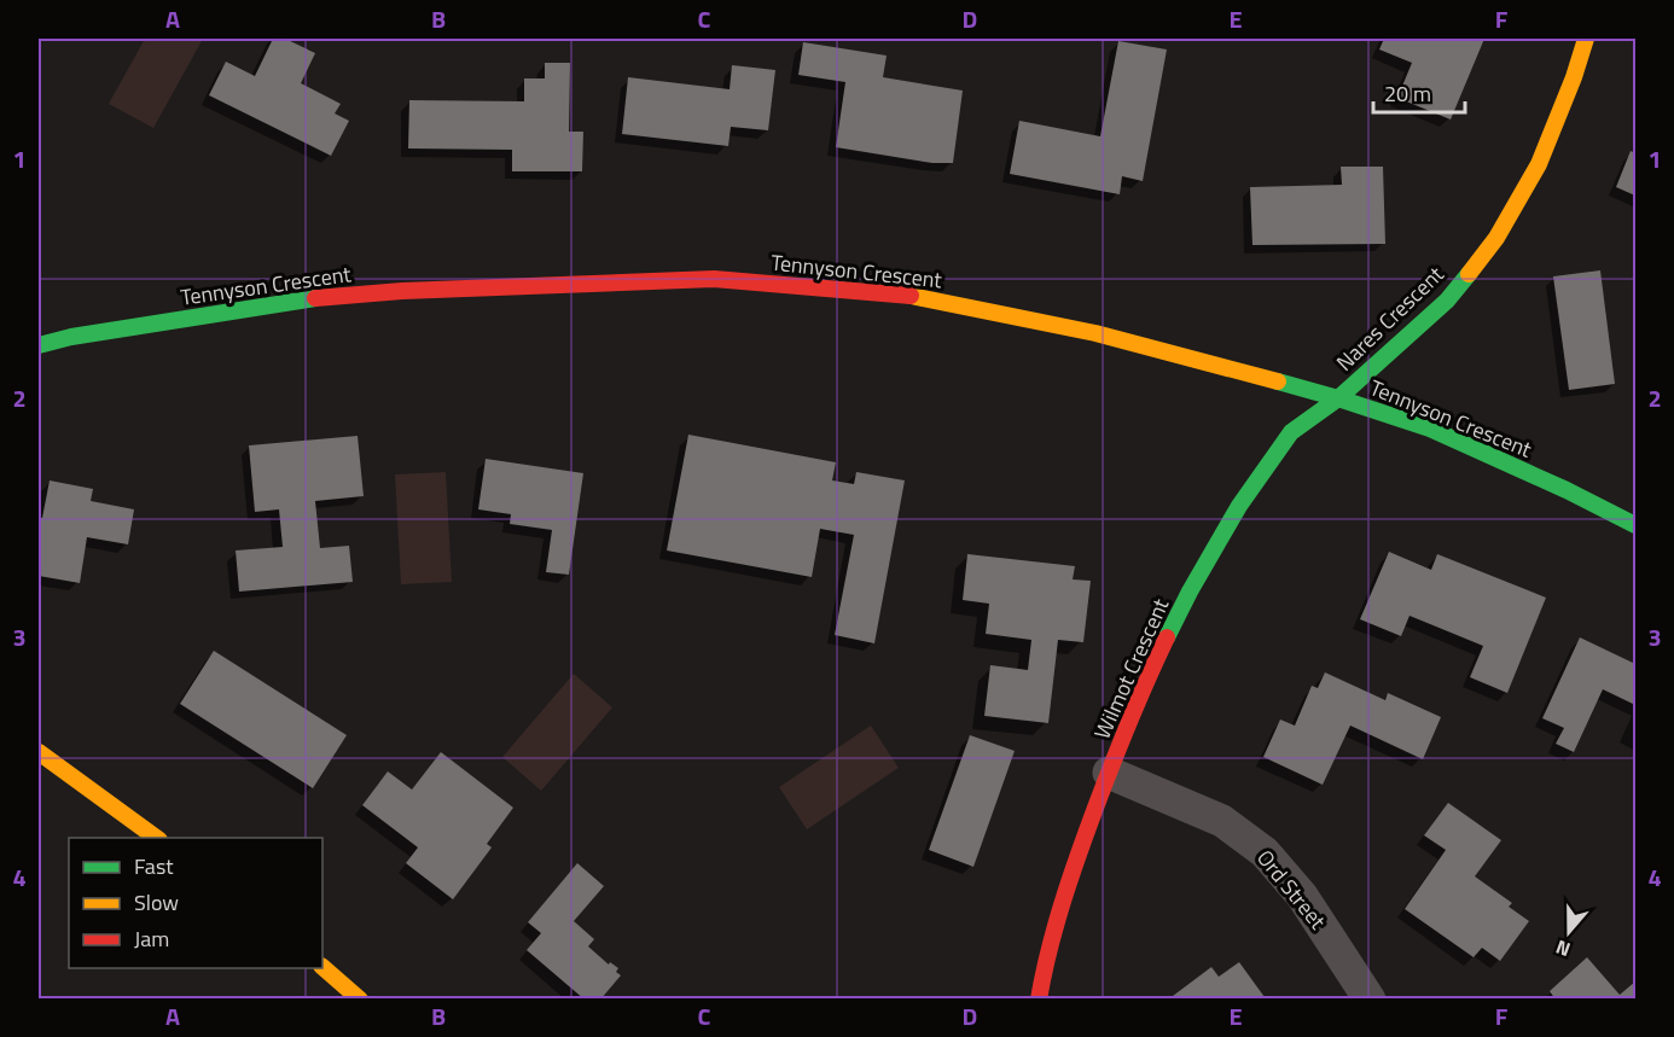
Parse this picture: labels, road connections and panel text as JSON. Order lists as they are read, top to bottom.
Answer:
{
  "streets": {
    "street": [
      "Tennyson Crescent",
      "Nares Crescent",
      "Wilmot Crescent",
      "Ord Street"
    ]
  },
  "crossings": [
    ["Tennyson Crescent", "Nares Crescent"],
    ["Tennyson Crescent", "Wilmot Crescent"],
    ["Nares Crescent", "Wilmot Crescent"],
    ["Wilmot Crescent", "Ord Street"]
  ],
  "legend": ["Fast", "Slow", "Jam"],
  "scale_bar": "20 m",
  "north": "bottom",
  "grid": {
    "columns": [
      "A",
      "B",
      "C",
      "D",
      "E",
      "F"
    ],
    "rows": [
      "1",
      "2",
      "3",
      "4"
    ]
  }
}
